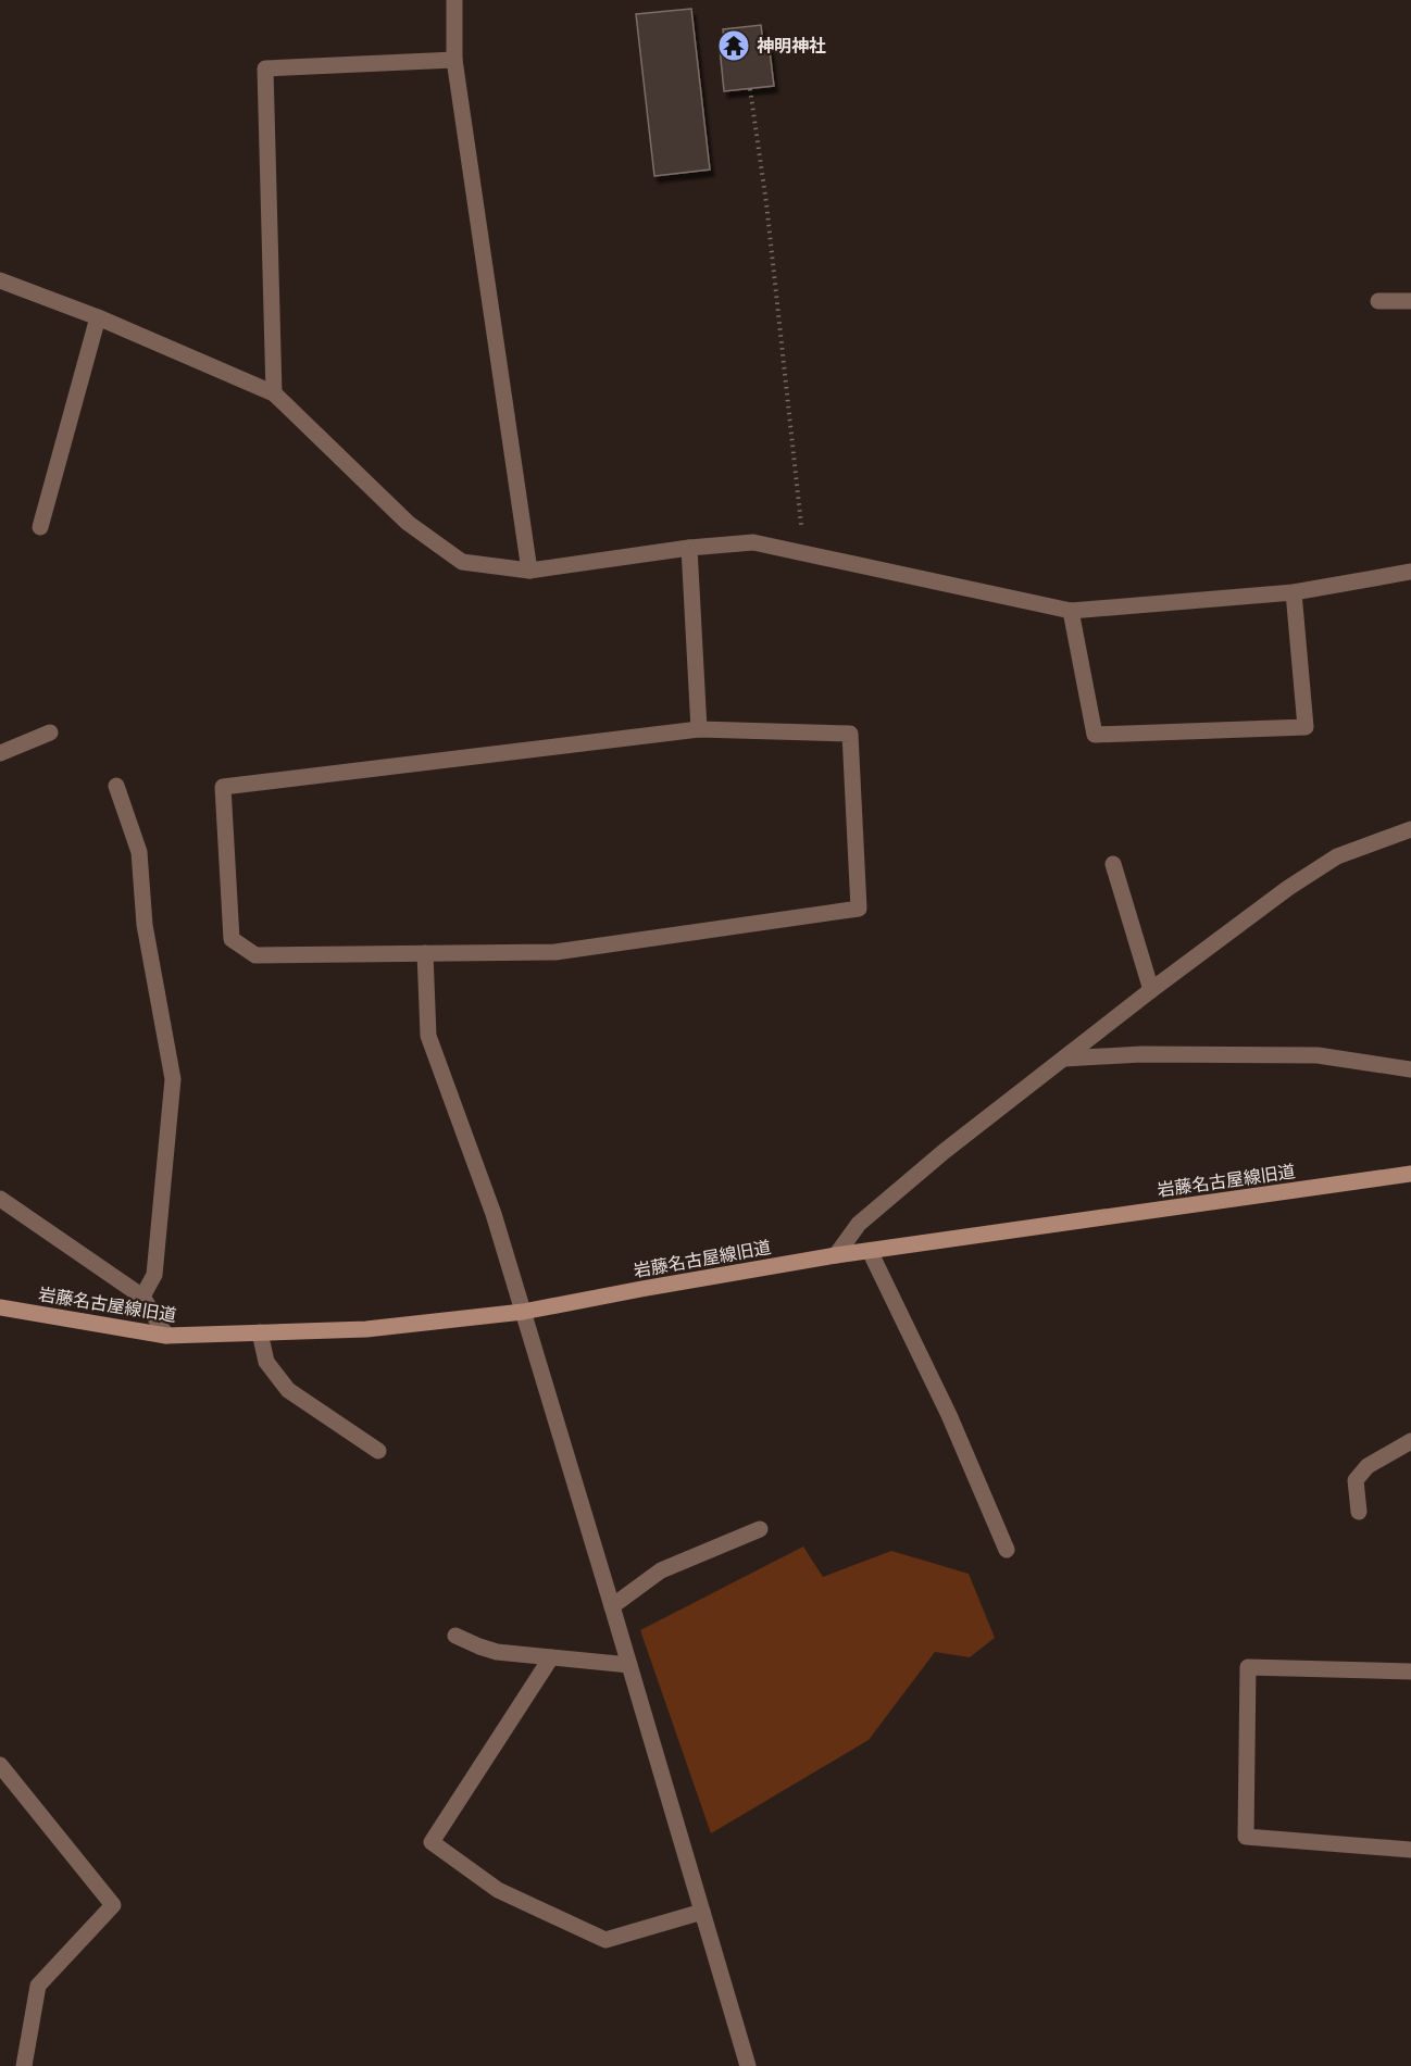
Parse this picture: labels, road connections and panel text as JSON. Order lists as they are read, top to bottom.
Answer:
{
  "streets": {
    "street": ["岩藤名古屋線旧道"]
  },
  "places": {
    "temple": ["神明神社"]
  }
}
